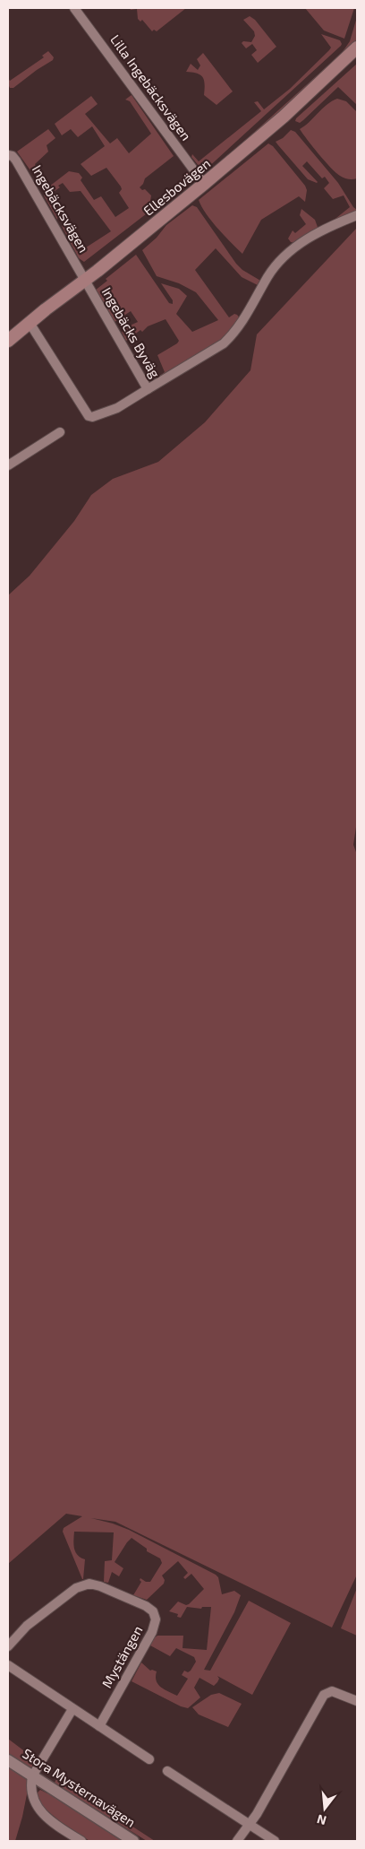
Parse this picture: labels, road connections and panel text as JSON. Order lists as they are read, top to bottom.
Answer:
{
  "streets": {
    "main road": ["Ellesbovägen"],
    "street": [
      "Lilla Ingebäcksvägen",
      "Ingebäcksvägen",
      "Ingebäcks Byväg",
      "Mystängen",
      "Stora Mysternavägen"
    ]
  },
  "crossings": [
    ["Lilla Ingebäcksvägen", "Ellesbovägen"],
    ["Ellesbovägen", "Ingebäcksvägen"],
    ["Ellesbovägen", "Ingebäcks Byväg"],
    ["Ingebäcksvägen", "Ingebäcks Byväg"]
  ],
  "north": "bottom"
}
